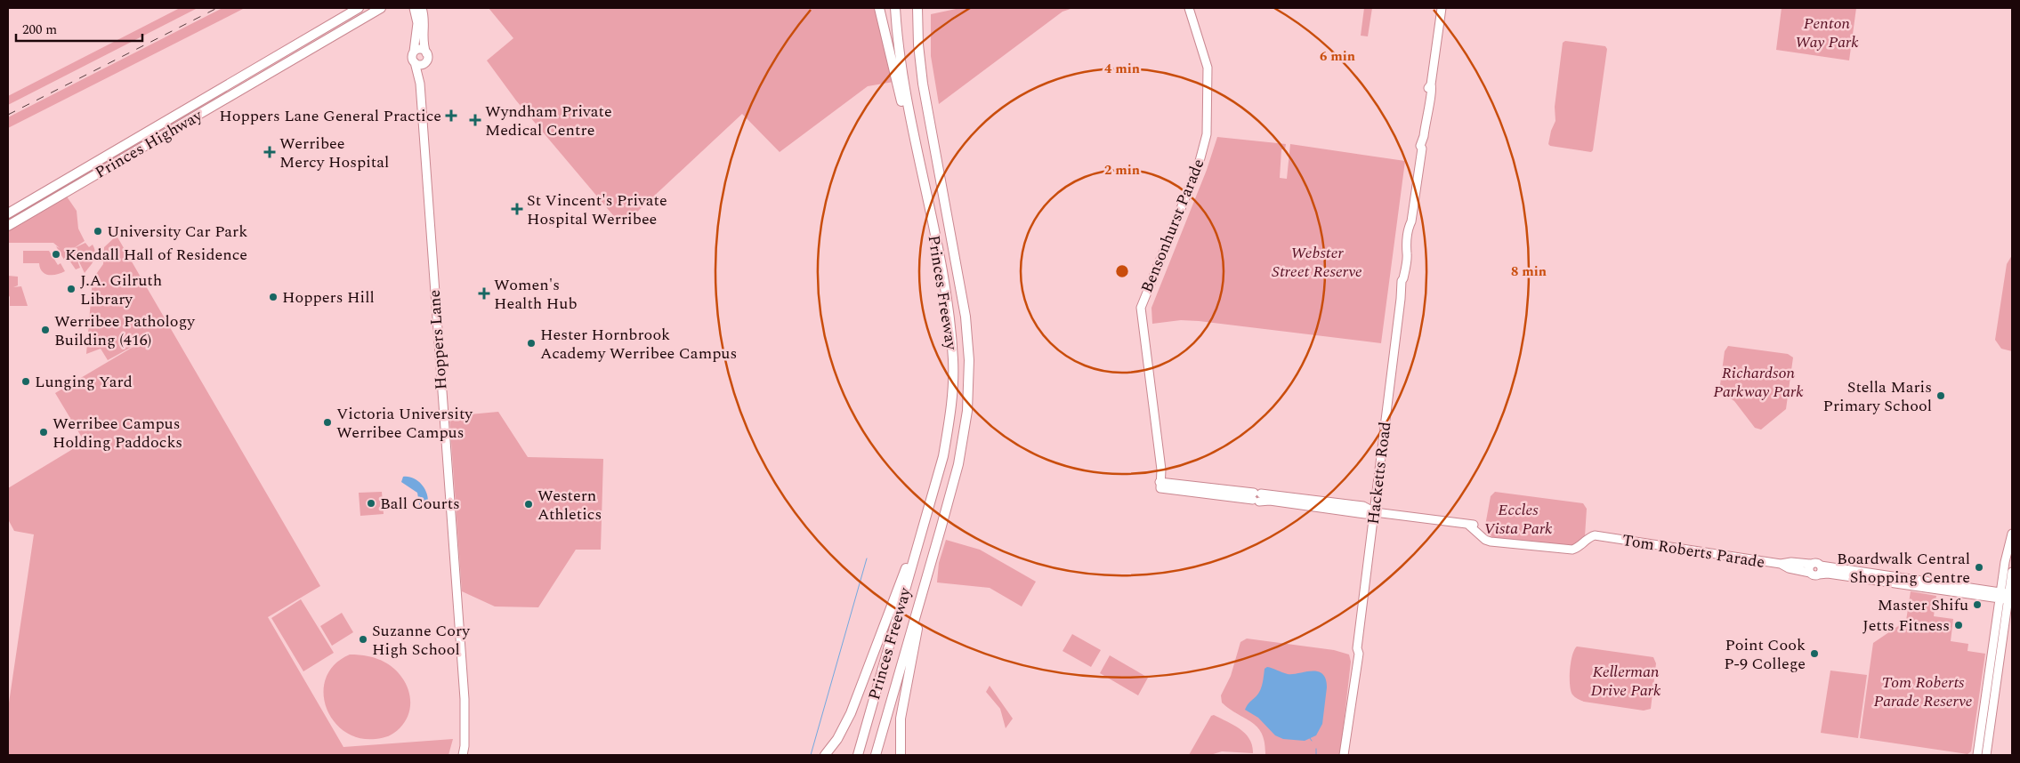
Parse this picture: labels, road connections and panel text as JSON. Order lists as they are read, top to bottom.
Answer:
{
  "streets": {
    "highway": ["Princes Highway", "Princes Freeway"],
    "street": [
      "Bensonhurst Parade",
      "Hoppers Lane",
      "Hacketts Road",
      "Tom Roberts Parade"
    ]
  },
  "crossings": [
    ["Bensonhurst Parade", "Tom Roberts Parade"],
    ["Hacketts Road", "Tom Roberts Parade"]
  ],
  "parks": [
    "Penton Way Park",
    "Webster Street Reserve",
    "Richardson Parkway Park",
    "Eccles Vista Park",
    "Kellerman Drive Park",
    "Tom Roberts Parade Reserve"
  ],
  "places": {
    "health": [
      "Hoppers Lane General Practice",
      "Wyndham Private Medical Centre",
      "Werribee Mercy Hospital",
      "St Vincent's Private Hospital Werribee",
      "Women's Health Hub"
    ],
    "other": [
      "University Car Park",
      "Kendall Hall of Residence",
      "J.A. Gilruth Library",
      "Hoppers Hill",
      "Werribee Pathology Building (416)",
      "Hester Hornbrook Academy Werribee Campus",
      "Lunging Yard",
      "Stella Maris Primary School",
      "Victoria University Werribee Campus",
      "Werribee Campus Holding Paddocks",
      "Ball Courts",
      "Western Athletics",
      "Boardwalk Central Shopping Centre",
      "Master Shifu",
      "Jetts Fitness",
      "Suzanne Cory High School",
      "Point Cook P-9 College"
    ]
  },
  "scale_bar": "200 m",
  "rings": [
    "6 min",
    "4 min",
    "2 min",
    "8 min"
  ]
}
